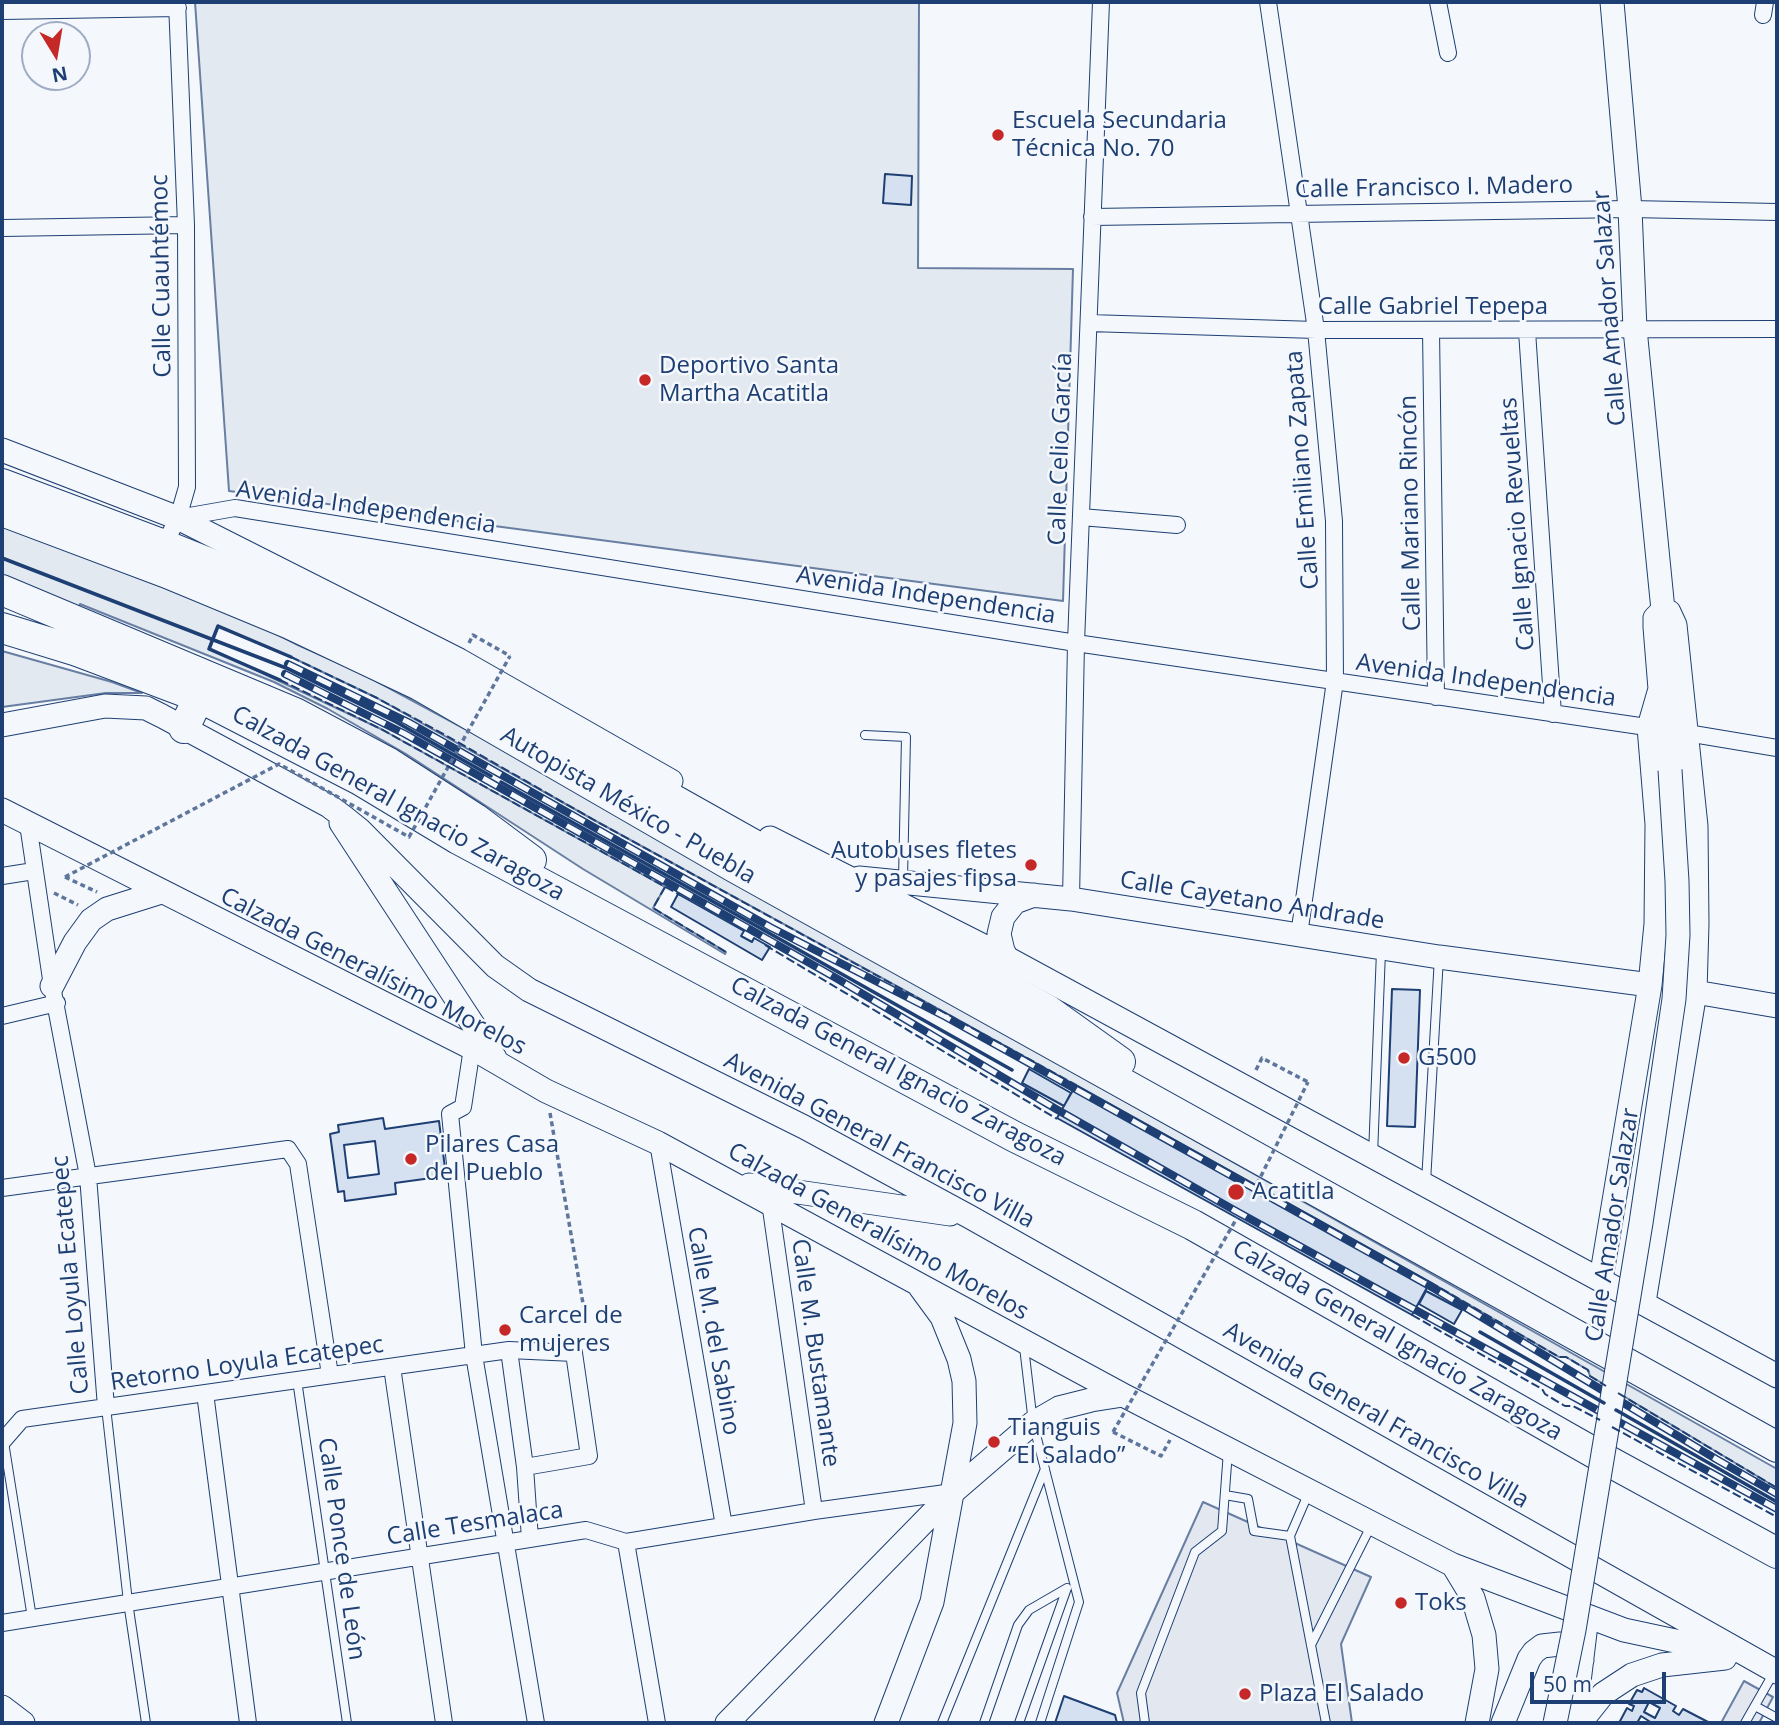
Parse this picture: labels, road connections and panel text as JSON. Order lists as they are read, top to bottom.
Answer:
{
  "streets": {
    "highway": ["Calzada General Ignacio Zaragoza", "Autopista México - Puebla"],
    "street": [
      "Calle Francisco I. Madero",
      "Calle Cuauhtémoc",
      "Calle Gabriel Tepepa",
      "Calle Amador Salazar",
      "Calle Celio García",
      "Calle Emiliano Zapata",
      "Avenida Independencia",
      "Calle Mariano Rincón",
      "Calle Ignacio Revueltas",
      "Calle Cayetano Andrade",
      "Calzada Generalísimo Morelos",
      "Avenida General Francisco Villa",
      "Calle Loyula Ecatepec",
      "Calle M. del Sabino",
      "Calle M. Bustamante",
      "Retorno Loyula Ecatepec",
      "Calle Tesmalaca"
    ],
    "lane": ["Calle Ponce de León"]
  },
  "crossings": [
    ["Calle Francisco I. Madero", "Calle Amador Salazar"],
    ["Calle Francisco I. Madero", "Calle Celio García"],
    ["Calle Francisco I. Madero", "Calle Emiliano Zapata"],
    ["Calle Cuauhtémoc", "Avenida Independencia"],
    ["Calle Gabriel Tepepa", "Calle Amador Salazar"],
    ["Calle Gabriel Tepepa", "Calle Celio García"],
    ["Calle Gabriel Tepepa", "Calle Emiliano Zapata"],
    ["Calle Gabriel Tepepa", "Calle Mariano Rincón"],
    ["Calle Gabriel Tepepa", "Calle Ignacio Revueltas"],
    ["Calle Amador Salazar", "Avenida Independencia"],
    ["Calle Amador Salazar", "Calle Cayetano Andrade"],
    ["Calle Celio García", "Avenida Independencia"],
    ["Calle Celio García", "Calle Cayetano Andrade"],
    ["Calle Emiliano Zapata", "Avenida Independencia"],
    ["Calle Emiliano Zapata", "Calle Cayetano Andrade"],
    ["Avenida Independencia", "Calle Mariano Rincón"],
    ["Avenida Independencia", "Calle Ignacio Revueltas"],
    ["Calzada Generalísimo Morelos", "Avenida General Francisco Villa"],
    ["Calzada Generalísimo Morelos", "Calle Loyula Ecatepec"],
    ["Calzada Generalísimo Morelos", "Calle M. del Sabino"],
    ["Calzada Generalísimo Morelos", "Calle M. Bustamante"],
    ["Calle Loyula Ecatepec", "Retorno Loyula Ecatepec"],
    ["Calle Loyula Ecatepec", "Calle Tesmalaca"],
    ["Calle M. del Sabino", "Calle Tesmalaca"],
    ["Calle M. Bustamante", "Calle Tesmalaca"],
    ["Retorno Loyula Ecatepec", "Calle Ponce de León"],
    ["Calle Tesmalaca", "Calle Ponce de León"]
  ],
  "places": [
    "Escuela Secundaria Técnica No. 70",
    "Deportivo Santa Martha Acatitla",
    "Autobuses fletes y pasajes fipsa",
    "G500",
    "Pilares Casa del Pueblo",
    "Acatitla",
    "Carcel de mujeres",
    "Tianguis “El Salado”",
    "Toks",
    "Plaza El Salado"
  ],
  "scale_bar": "50 m",
  "north": "bottom"
}
